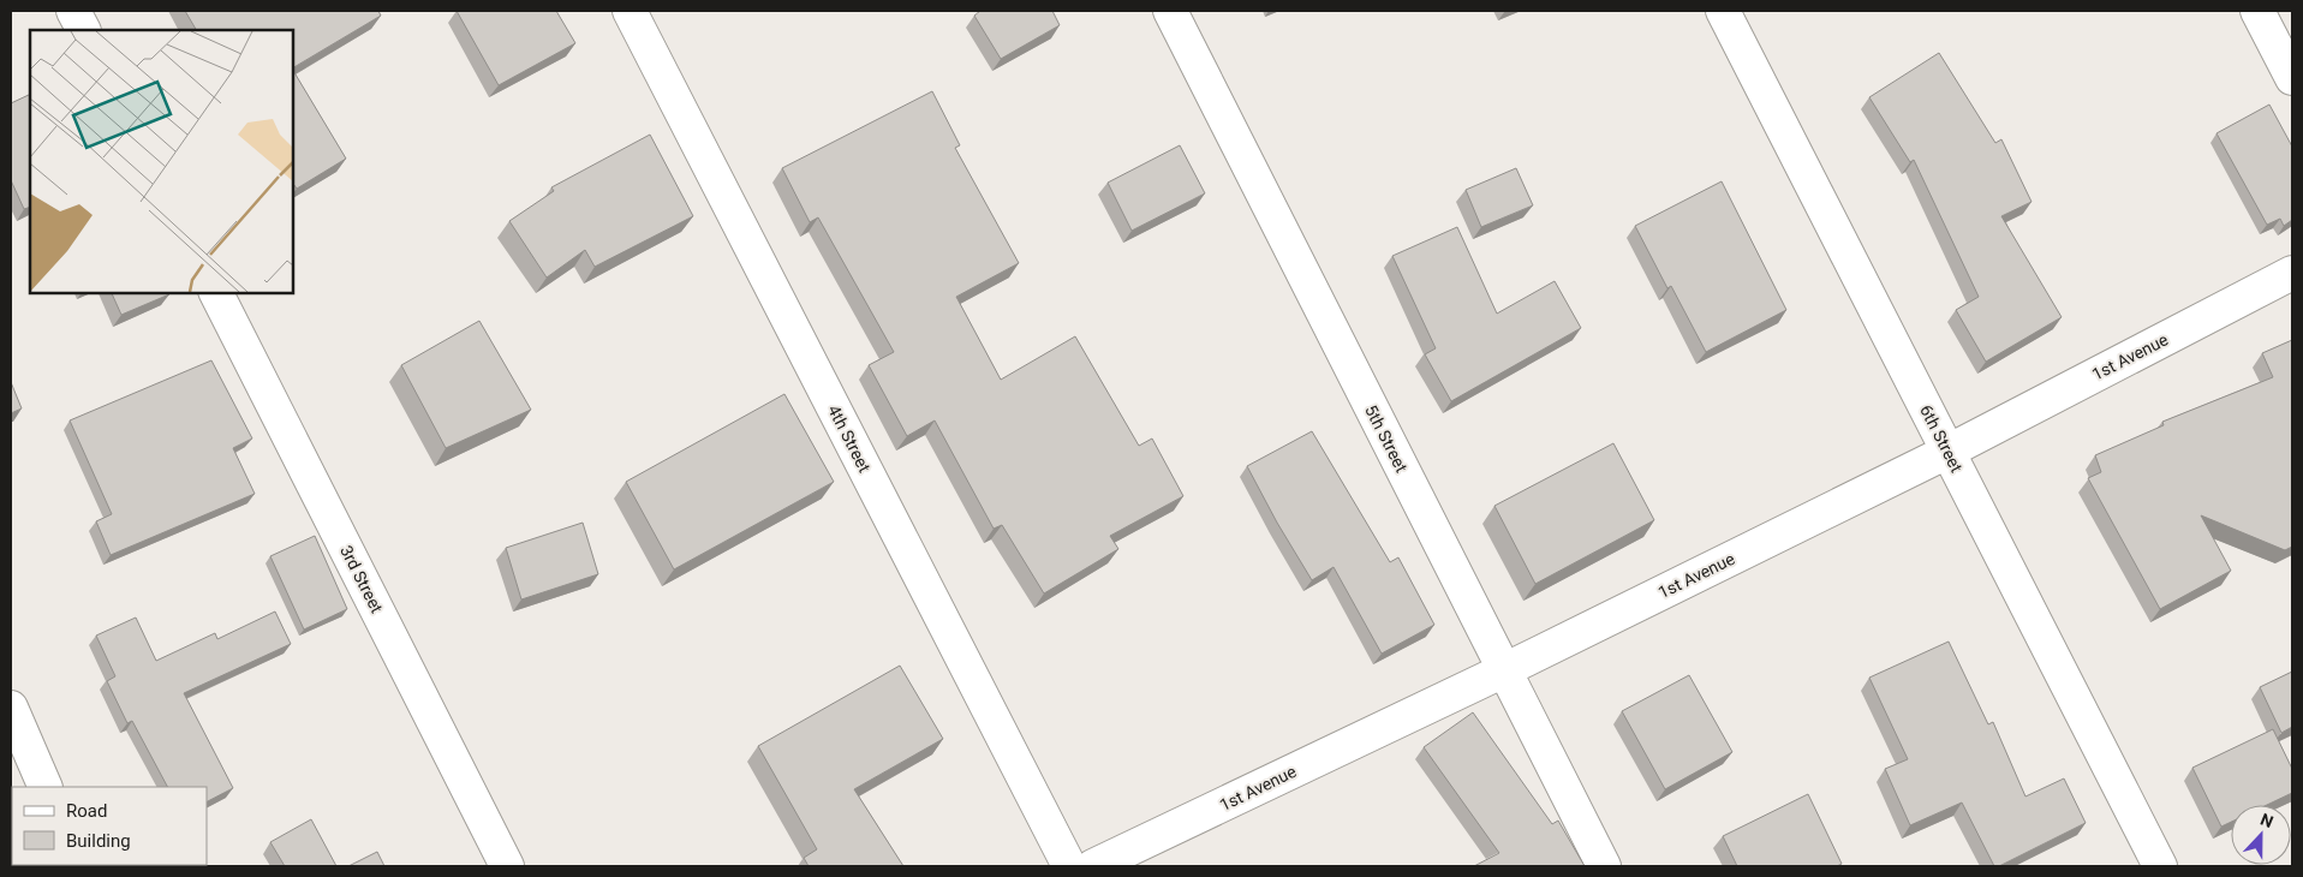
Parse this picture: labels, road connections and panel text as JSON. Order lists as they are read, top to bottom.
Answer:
{
  "streets": {
    "main road": [
      "1st Avenue",
      "4th Street",
      "5th Street",
      "6th Street",
      "3rd Street"
    ]
  },
  "crossings": [
    ["1st Avenue", "5th Street"],
    ["1st Avenue", "6th Street"]
  ],
  "legend": ["Road", "Building"],
  "north": "top"
}
